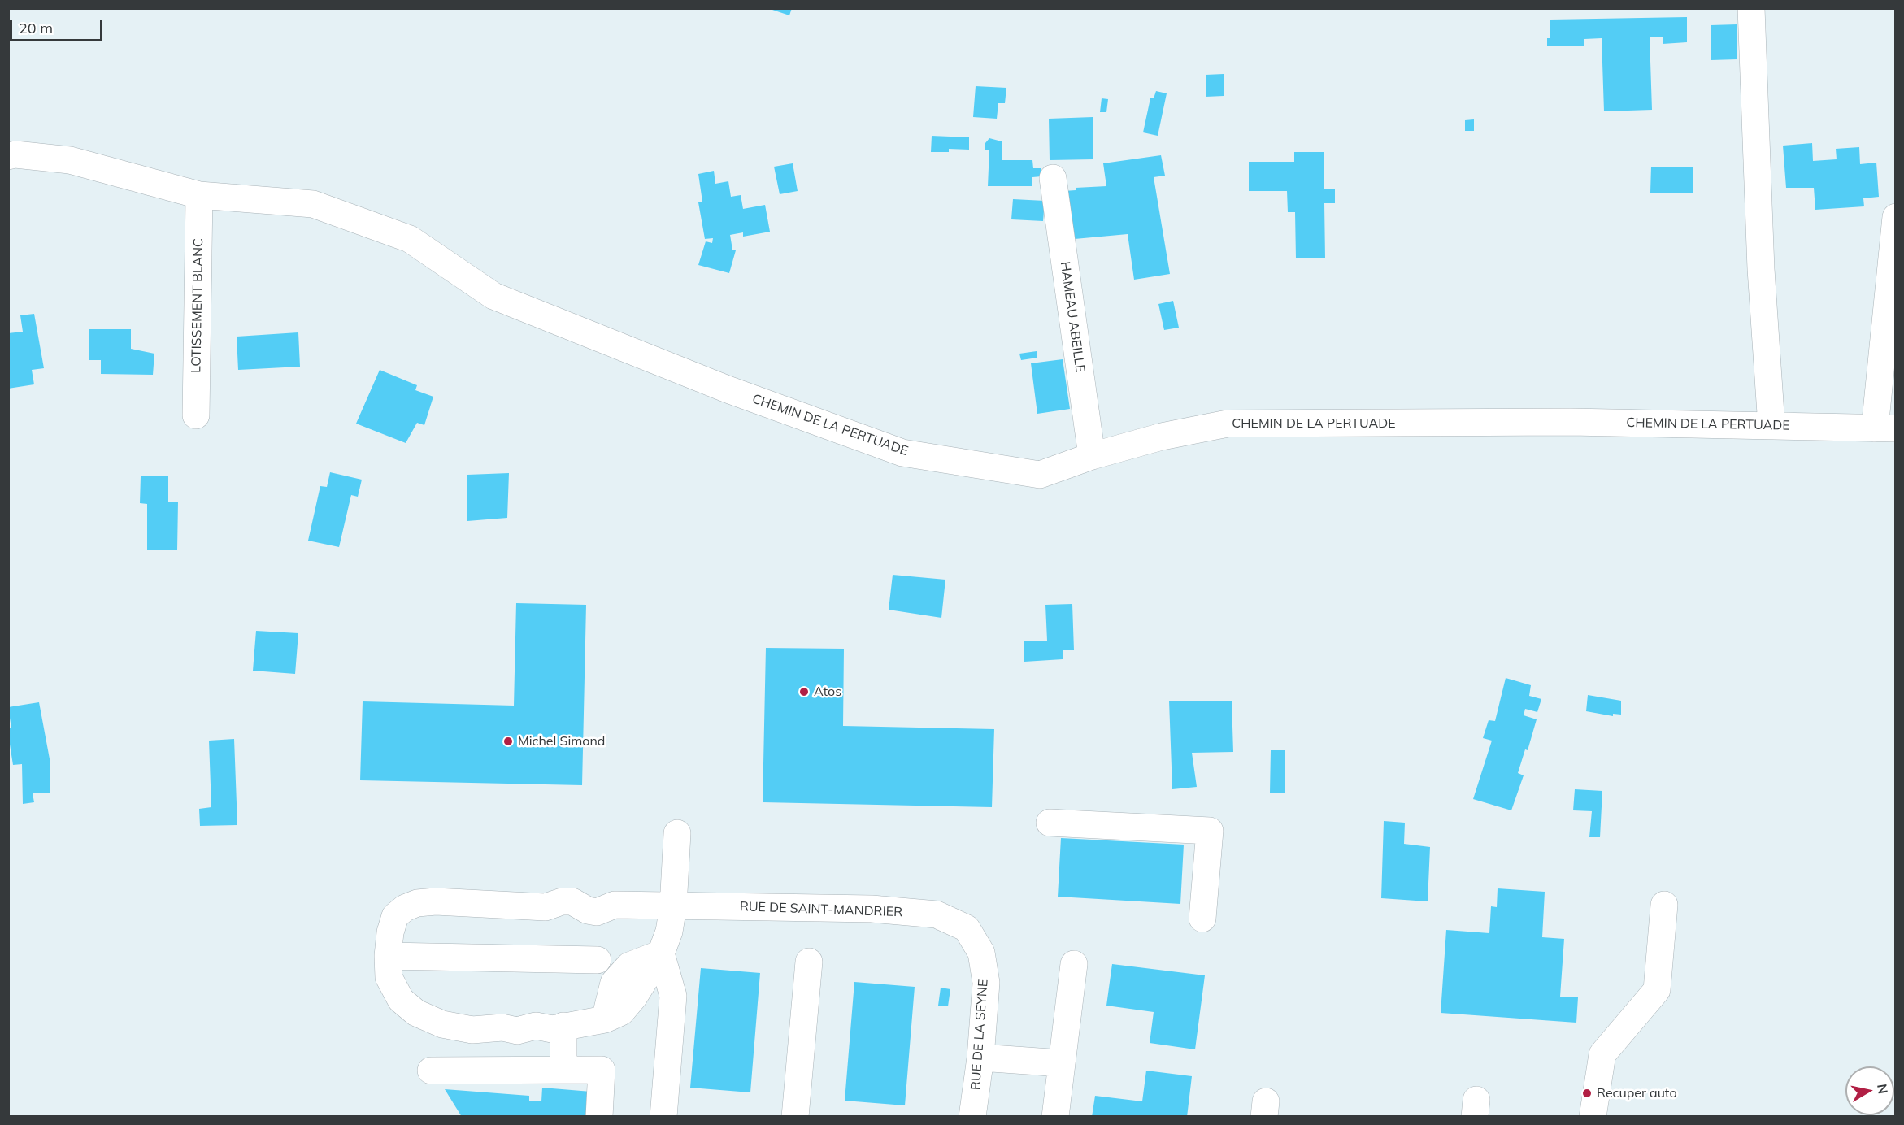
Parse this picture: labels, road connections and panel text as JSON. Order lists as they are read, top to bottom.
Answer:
{
  "streets": {
    "street": [
      "LOTISSEMENT BLANC",
      "HAMEAU ABEILLE",
      "CHEMIN DE LA PERTUADE",
      "RUE DE SAINT-MANDRIER",
      "RUE DE LA SEYNE"
    ]
  },
  "crossings": [
    ["LOTISSEMENT BLANC", "CHEMIN DE LA PERTUADE"],
    ["HAMEAU ABEILLE", "CHEMIN DE LA PERTUADE"],
    ["RUE DE SAINT-MANDRIER", "RUE DE LA SEYNE"]
  ],
  "places": ["Atos", "Michel Simond", "Recuper auto"],
  "scale_bar": "20 m",
  "north": "right"
}
